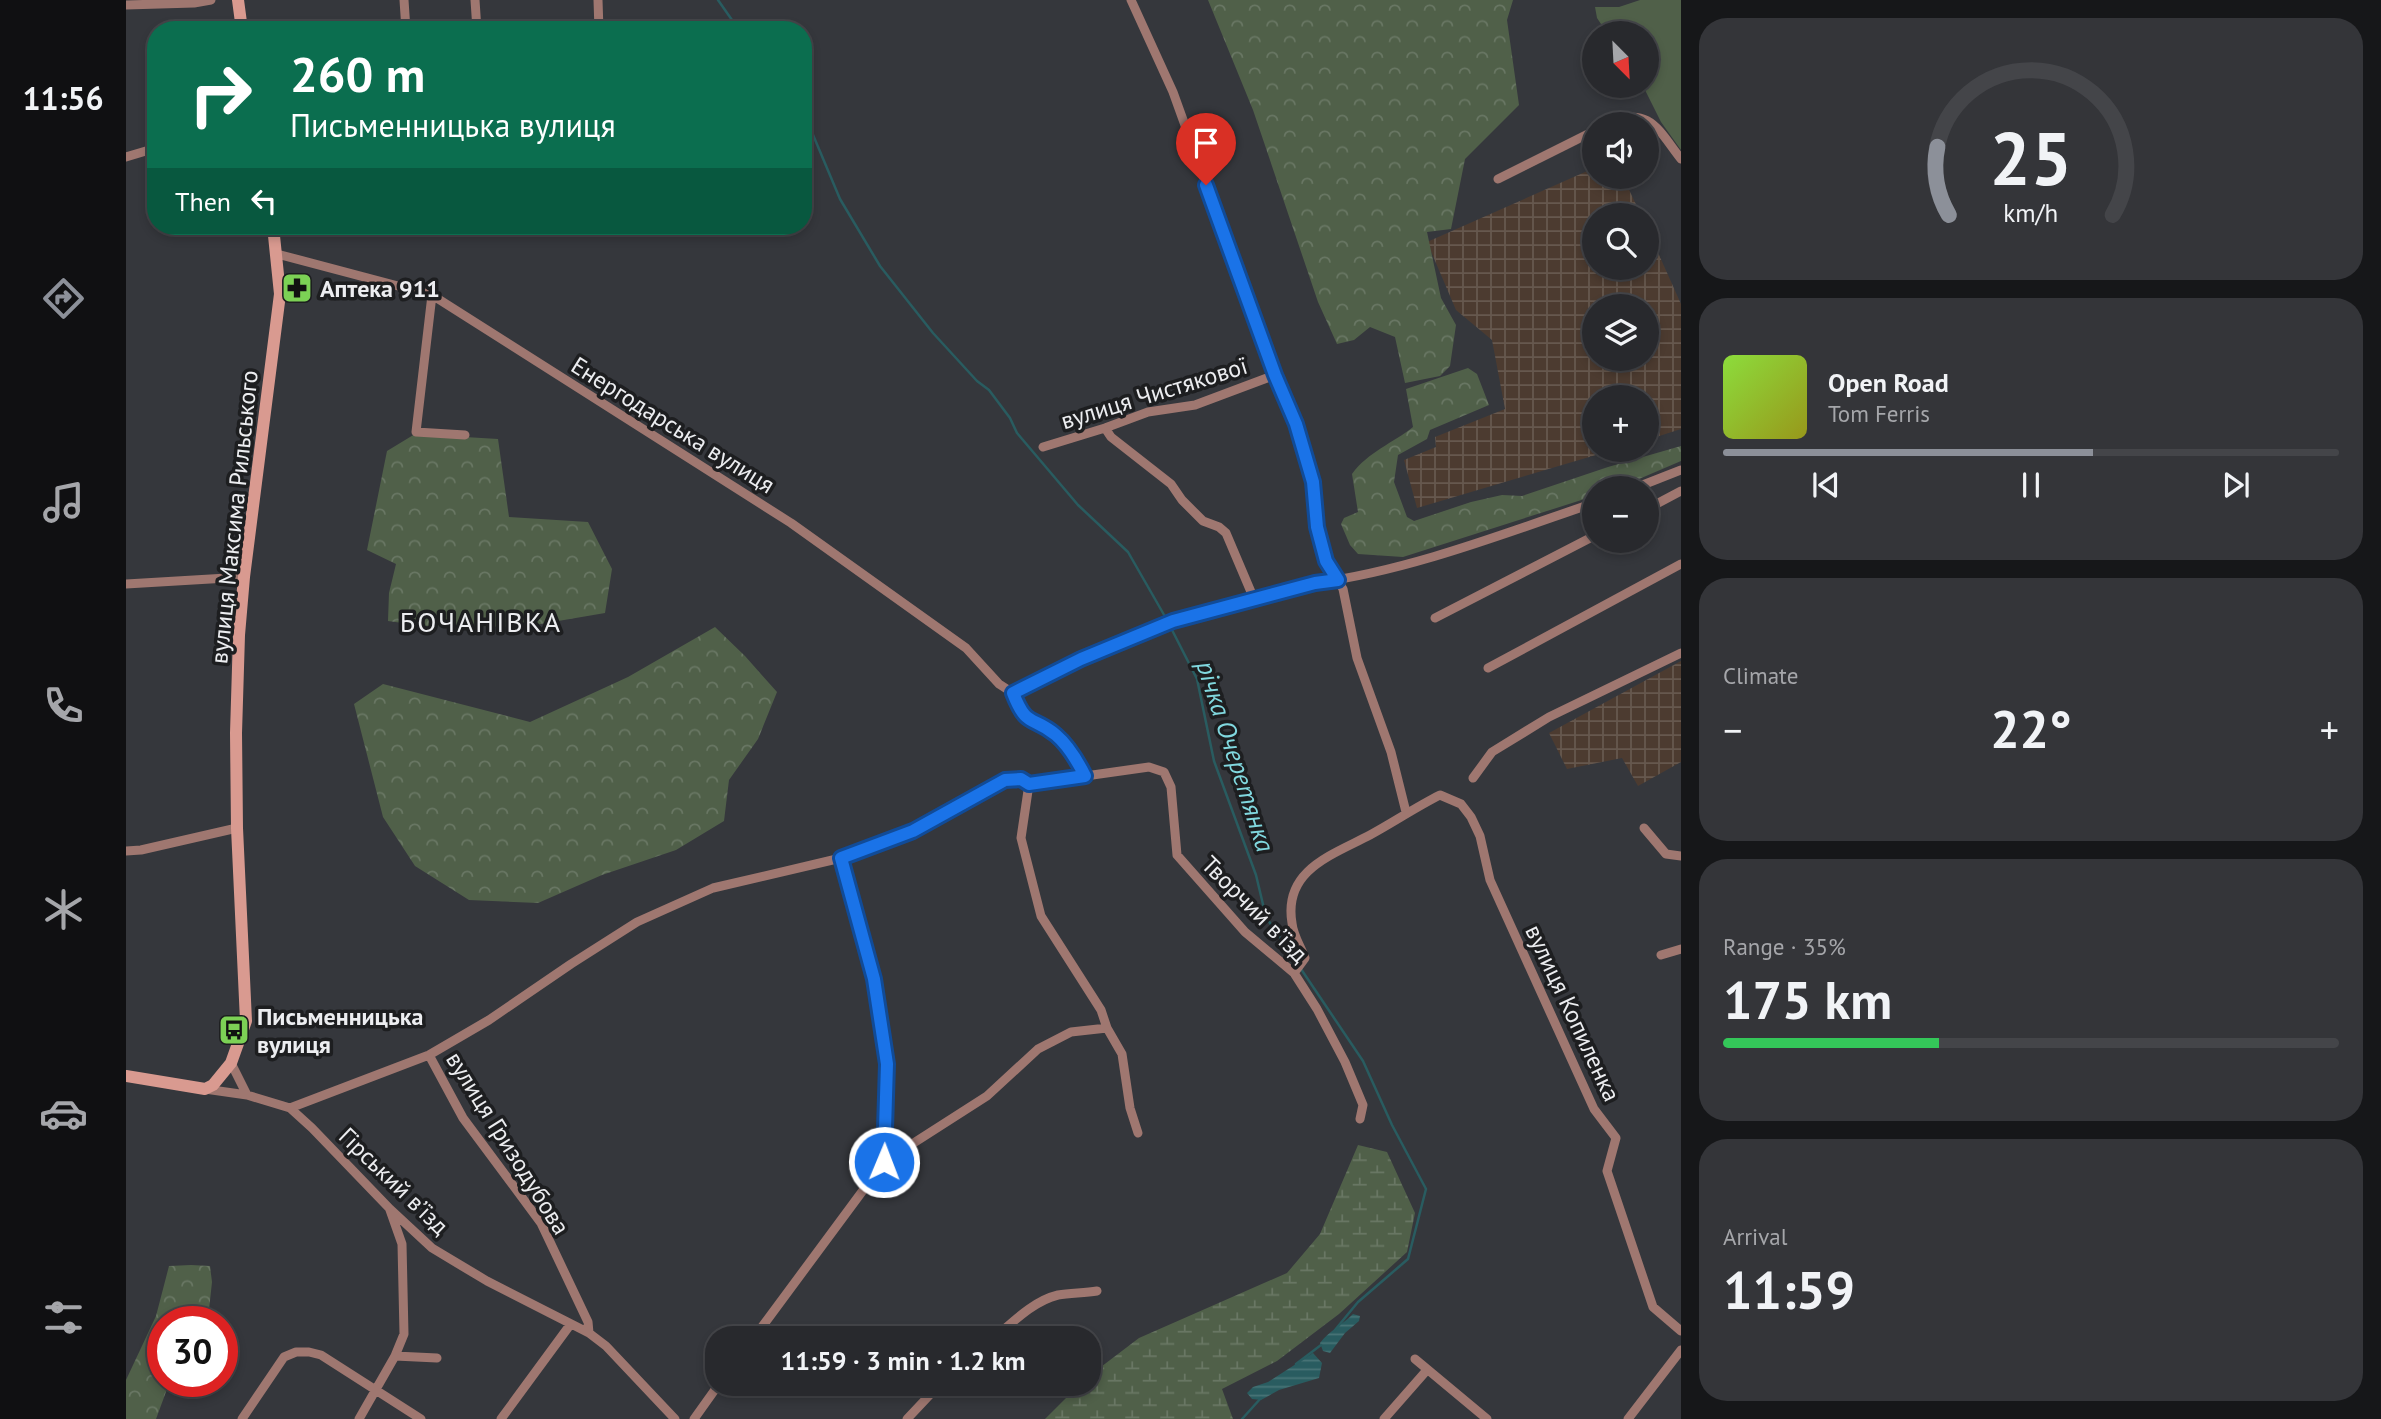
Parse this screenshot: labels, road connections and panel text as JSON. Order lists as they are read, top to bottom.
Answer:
{
  "streets": {
    "main road": ["вулиця Максима Рильського"],
    "street": [
      "вулиця Чистякової",
      "Енергодарська вулиця",
      "Творчий в’їзд",
      "вулиця Копиленка",
      "вулиця Гризодубова",
      "Гірський в’їзд"
    ]
  },
  "crossings": [
    ["Енергодарська вулиця", "вулиця Максима Рильського"],
    ["Енергодарська вулиця", "Творчий в’їзд"],
    ["вулиця Гризодубова", "Гірський в’їзд"]
  ],
  "districts": ["БОЧАНІВКА"],
  "water": ["річка Очеретянка"],
  "places": {
    "pharmacy": ["Аптека 911"],
    "bus stop": ["Письменницька вулиця"]
  },
  "north": "bottom right",
  "page": {
    "tabs": "11:56",
    "map_buttons": ["+", "−"],
    "turn": ["260 m", "Письменницька вулиця"],
    "then": "Then",
    "song": ["Open Road", "Tom Ferris"],
    "tile": [
      "Climate",
      ["Range · 35%", "175 km"],
      ["Arrival", "11:59"]
    ],
    "heat": ["−", "22°", "+"],
    "limit": "30",
    "trip": "11:59 · 3 min · 1.2 km",
    "gauge": ["25", "km/h"]
  }
}
